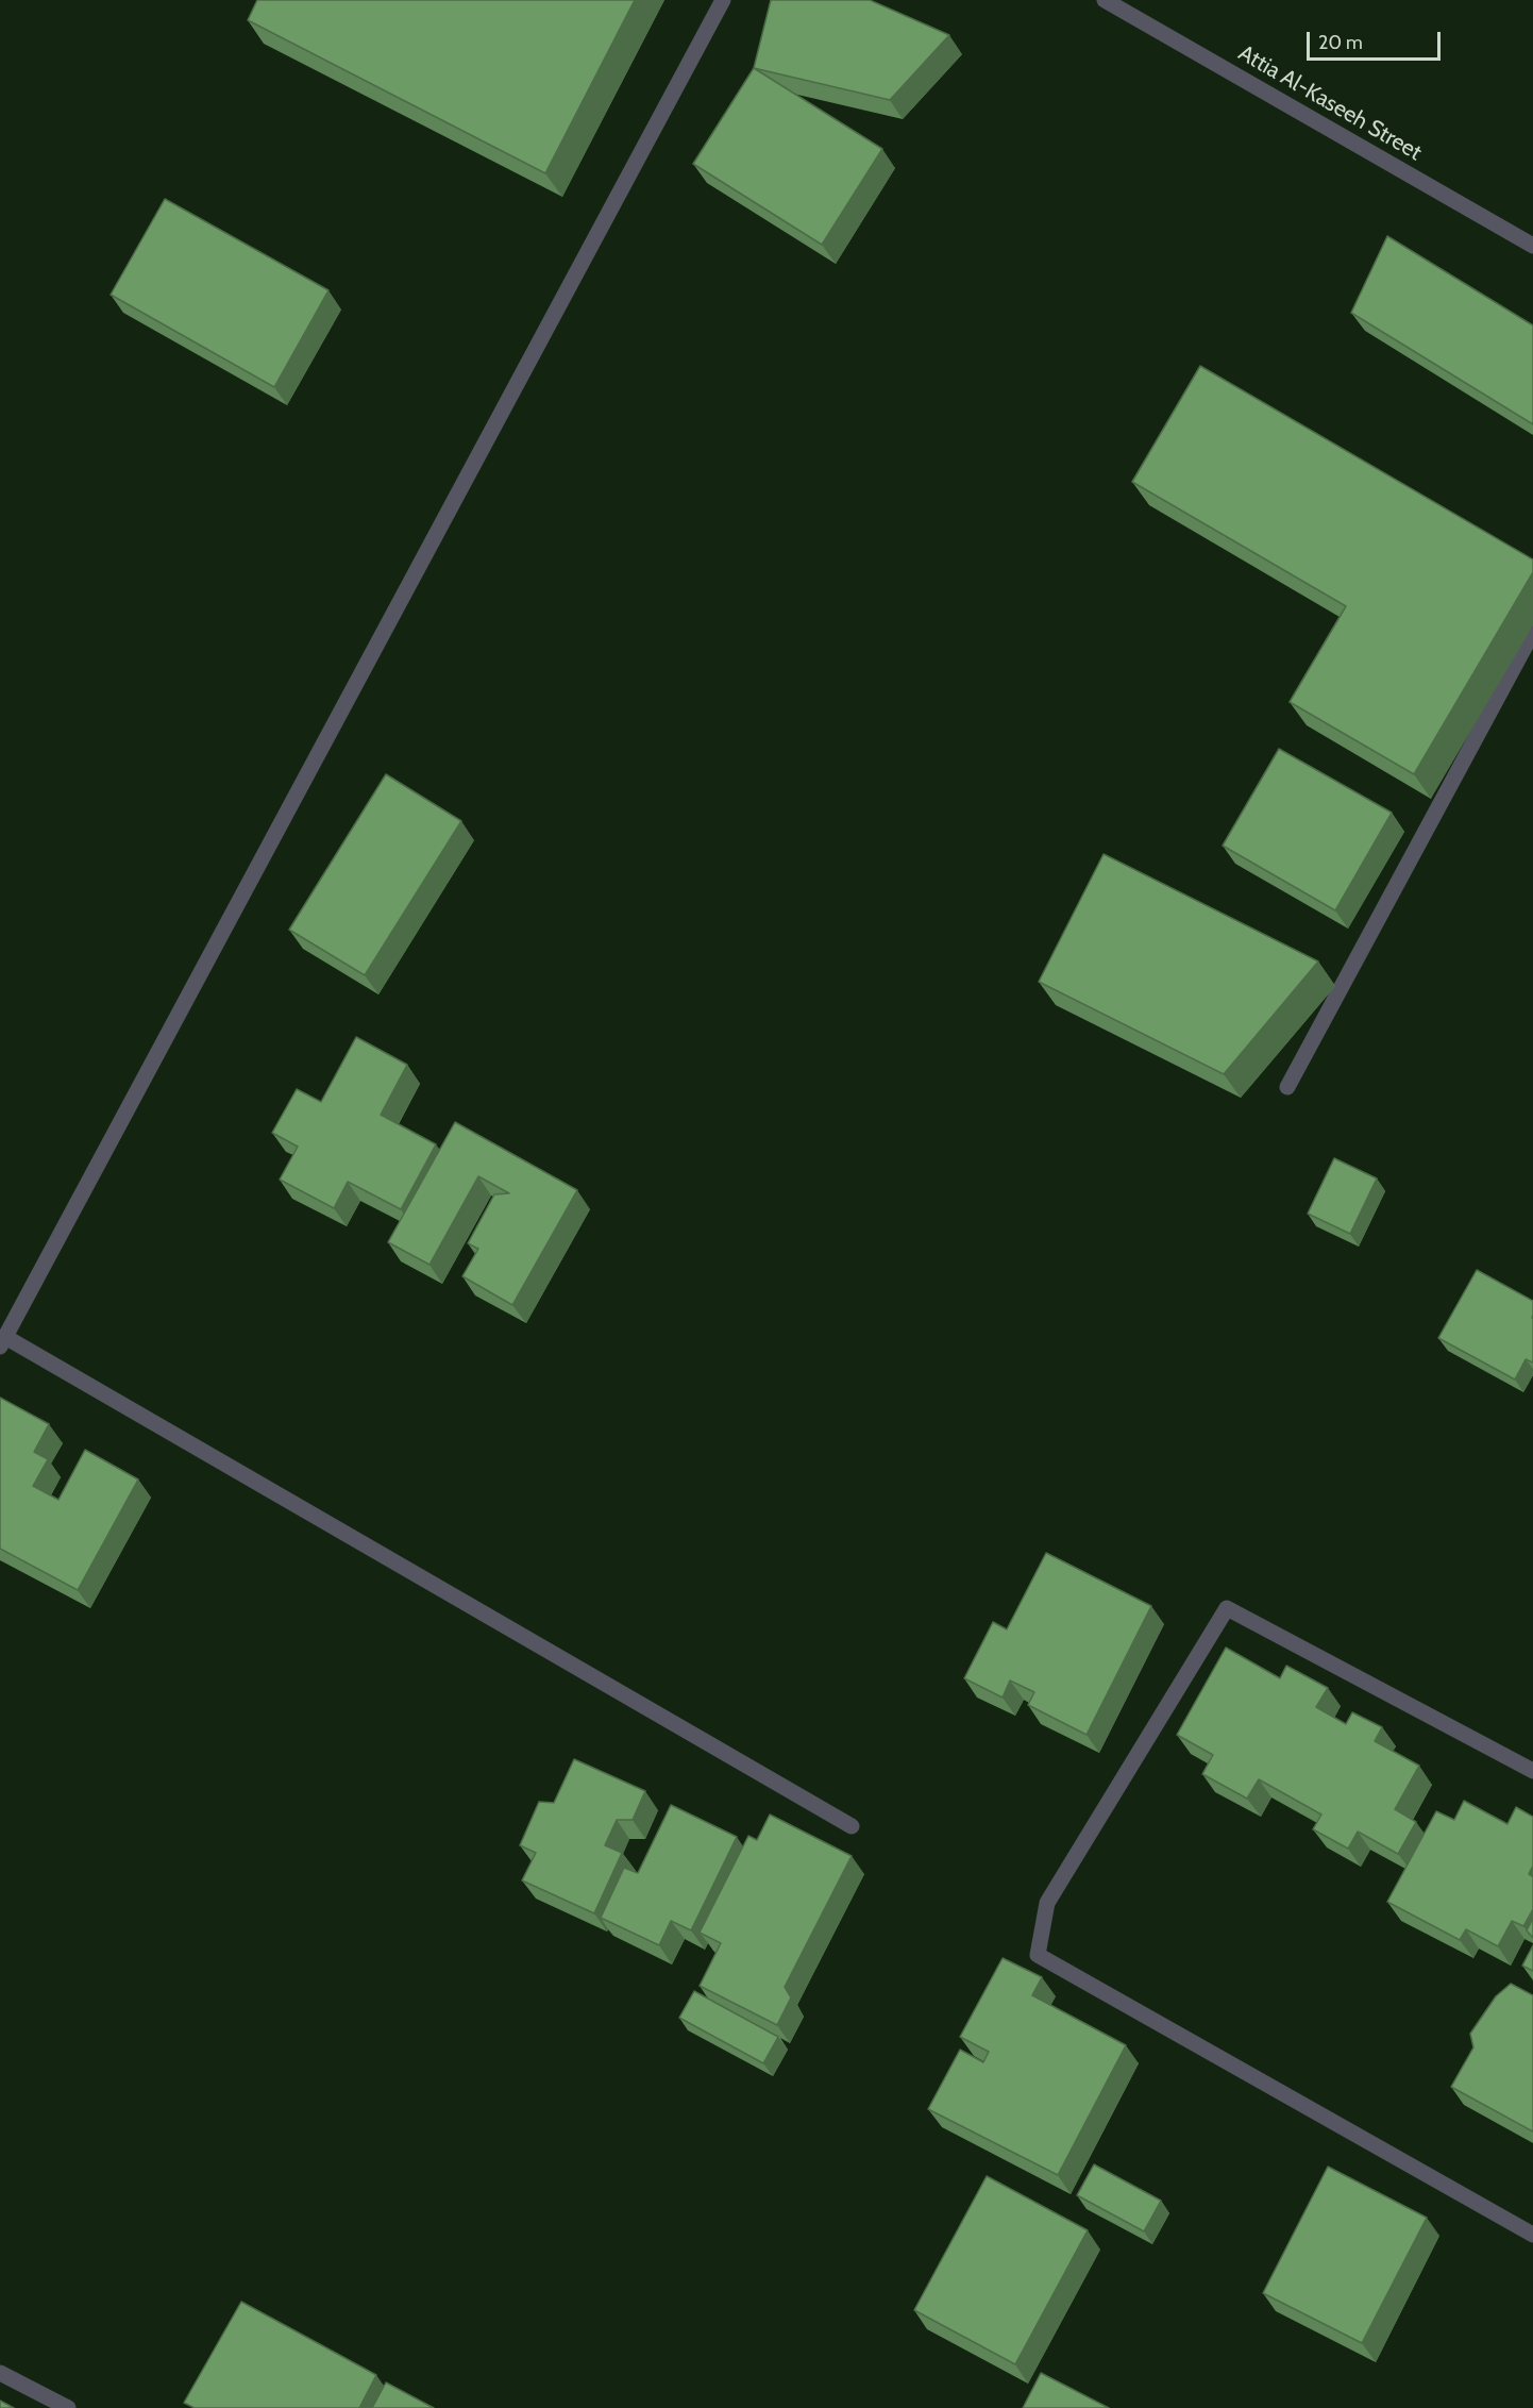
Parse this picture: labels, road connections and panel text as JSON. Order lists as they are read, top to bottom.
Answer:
{
  "streets": {
    "street": ["Attia Al-Kaseeh Street"]
  },
  "scale_bar": "20 m"
}
